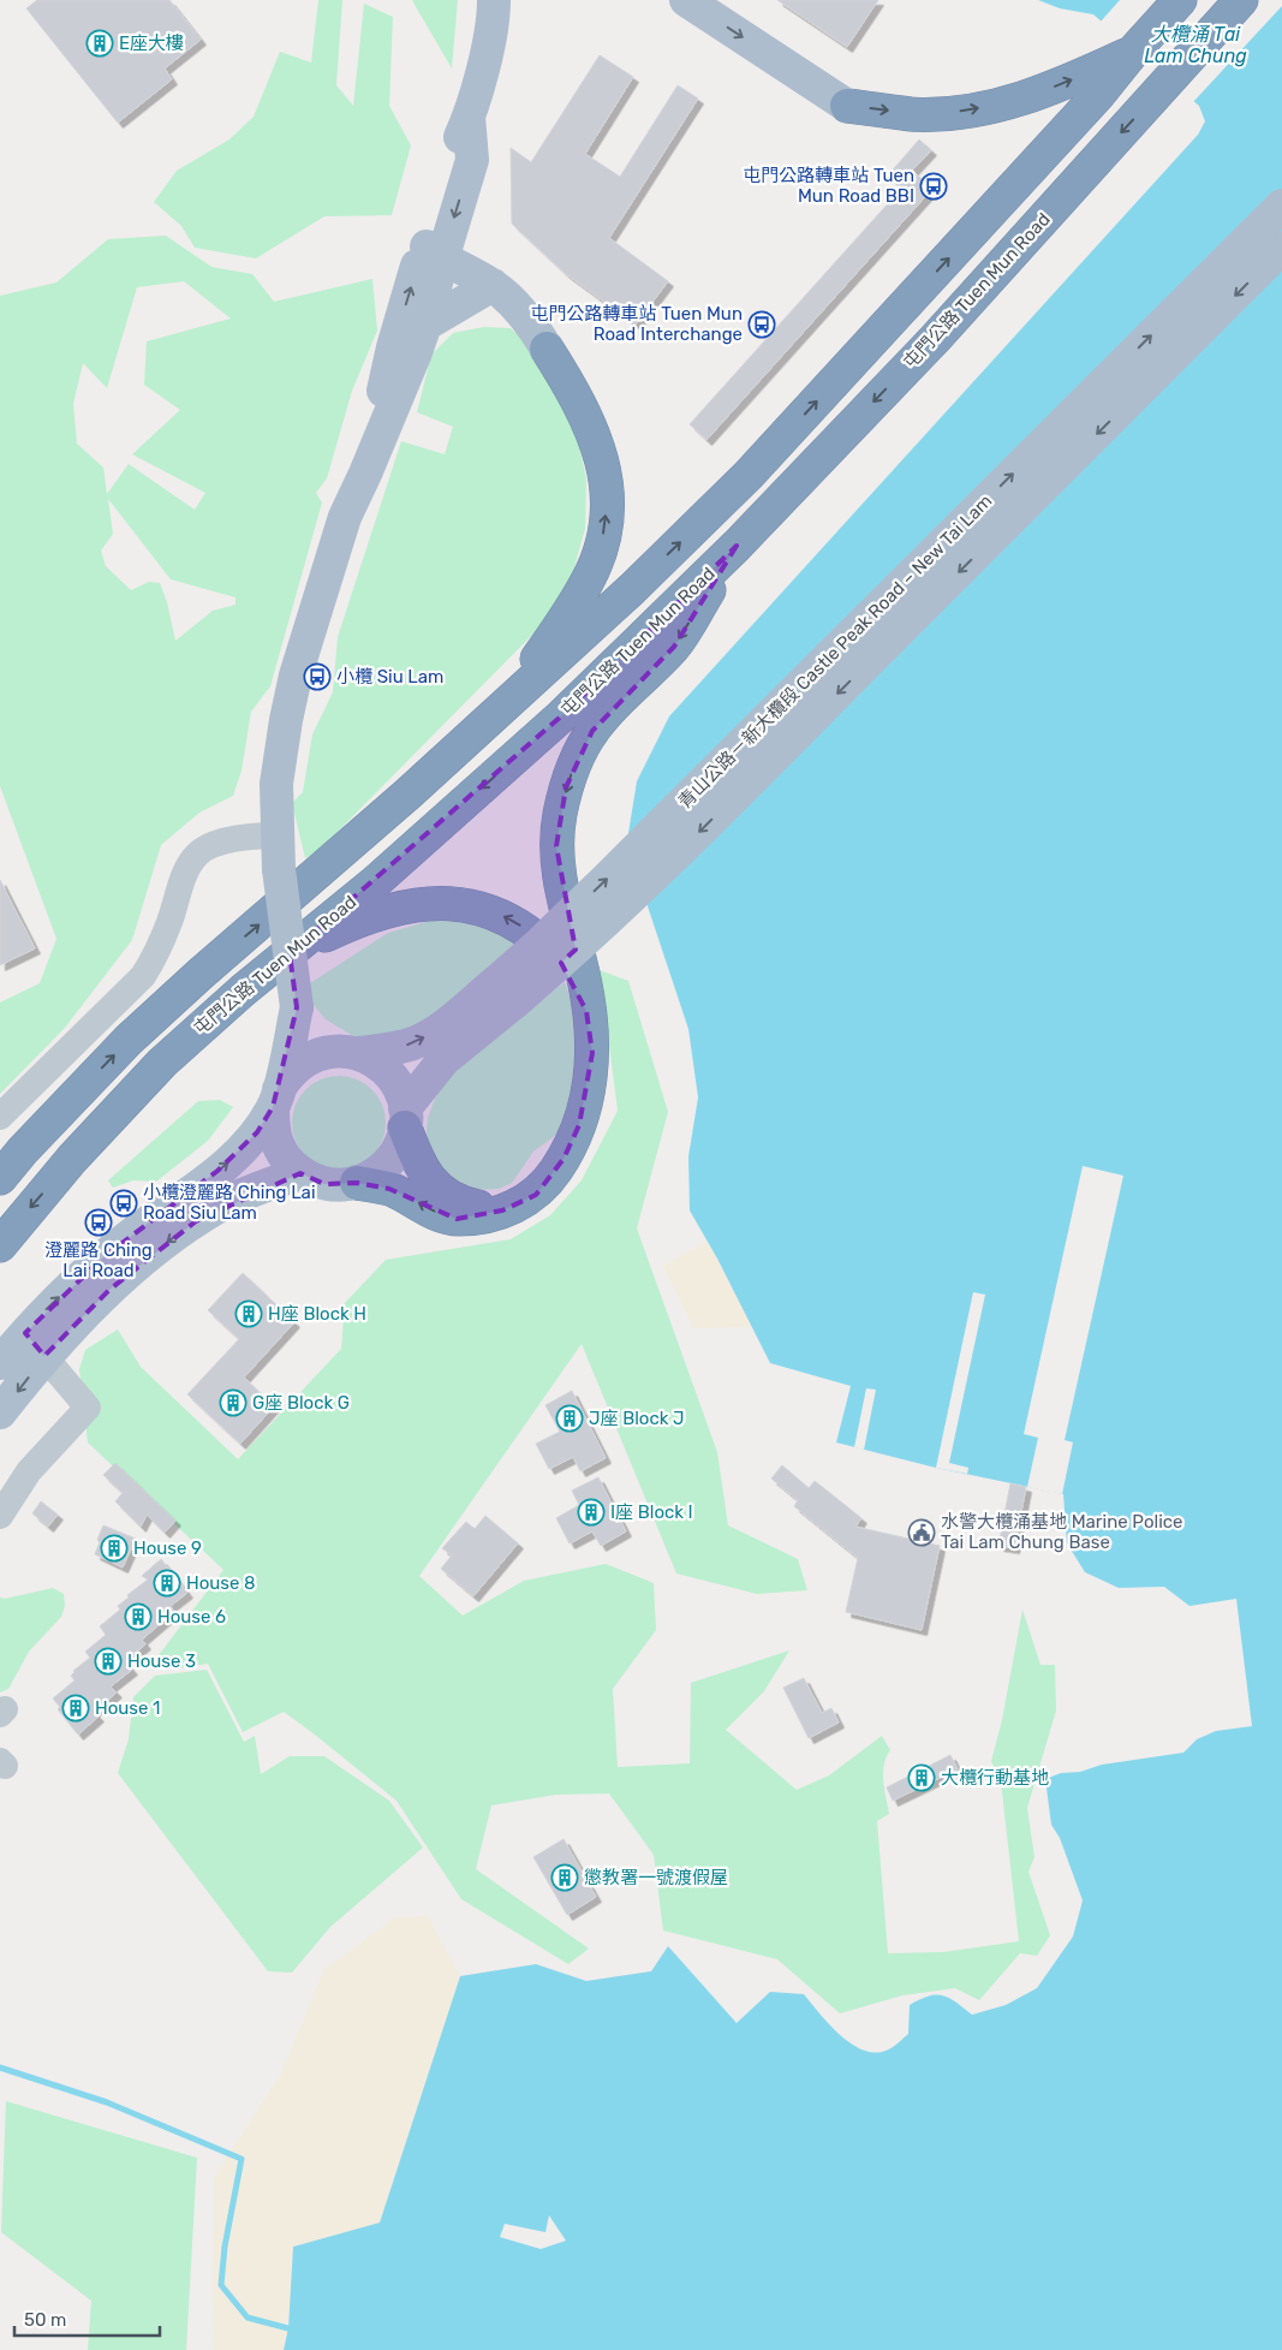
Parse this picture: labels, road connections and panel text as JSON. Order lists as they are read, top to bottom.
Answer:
{
  "streets": {
    "highway": ["屯門公路 Tuen Mun Road"],
    "main road": ["青山公路－新大欖段 Castle Peak Road – New Tai Lam"]
  },
  "water": ["大欖涌 Tai Lam Chung"],
  "places": {
    "building": [
      "E座大樓",
      "H座 Block H",
      "G座 Block G",
      "J座 Block J",
      "I座 Block I",
      "House 9",
      "House 8",
      "House 6",
      "House 3",
      "House 1",
      "大欖行動基地",
      "懲教署一號渡假屋"
    ],
    "bus stop": [
      "屯門公路轉車站 Tuen Mun Road BBI",
      "屯門公路轉車站 Tuen Mun Road Interchange",
      "小欖 Siu Lam",
      "小欖澄麗路 Ching Lai Road Siu Lam",
      "澄麗路 Ching Lai Road"
    ],
    "public building": ["水警大欖涌基地 Marine Police Tai Lam Chung Base"]
  },
  "scale_bar": "50 m"
}
